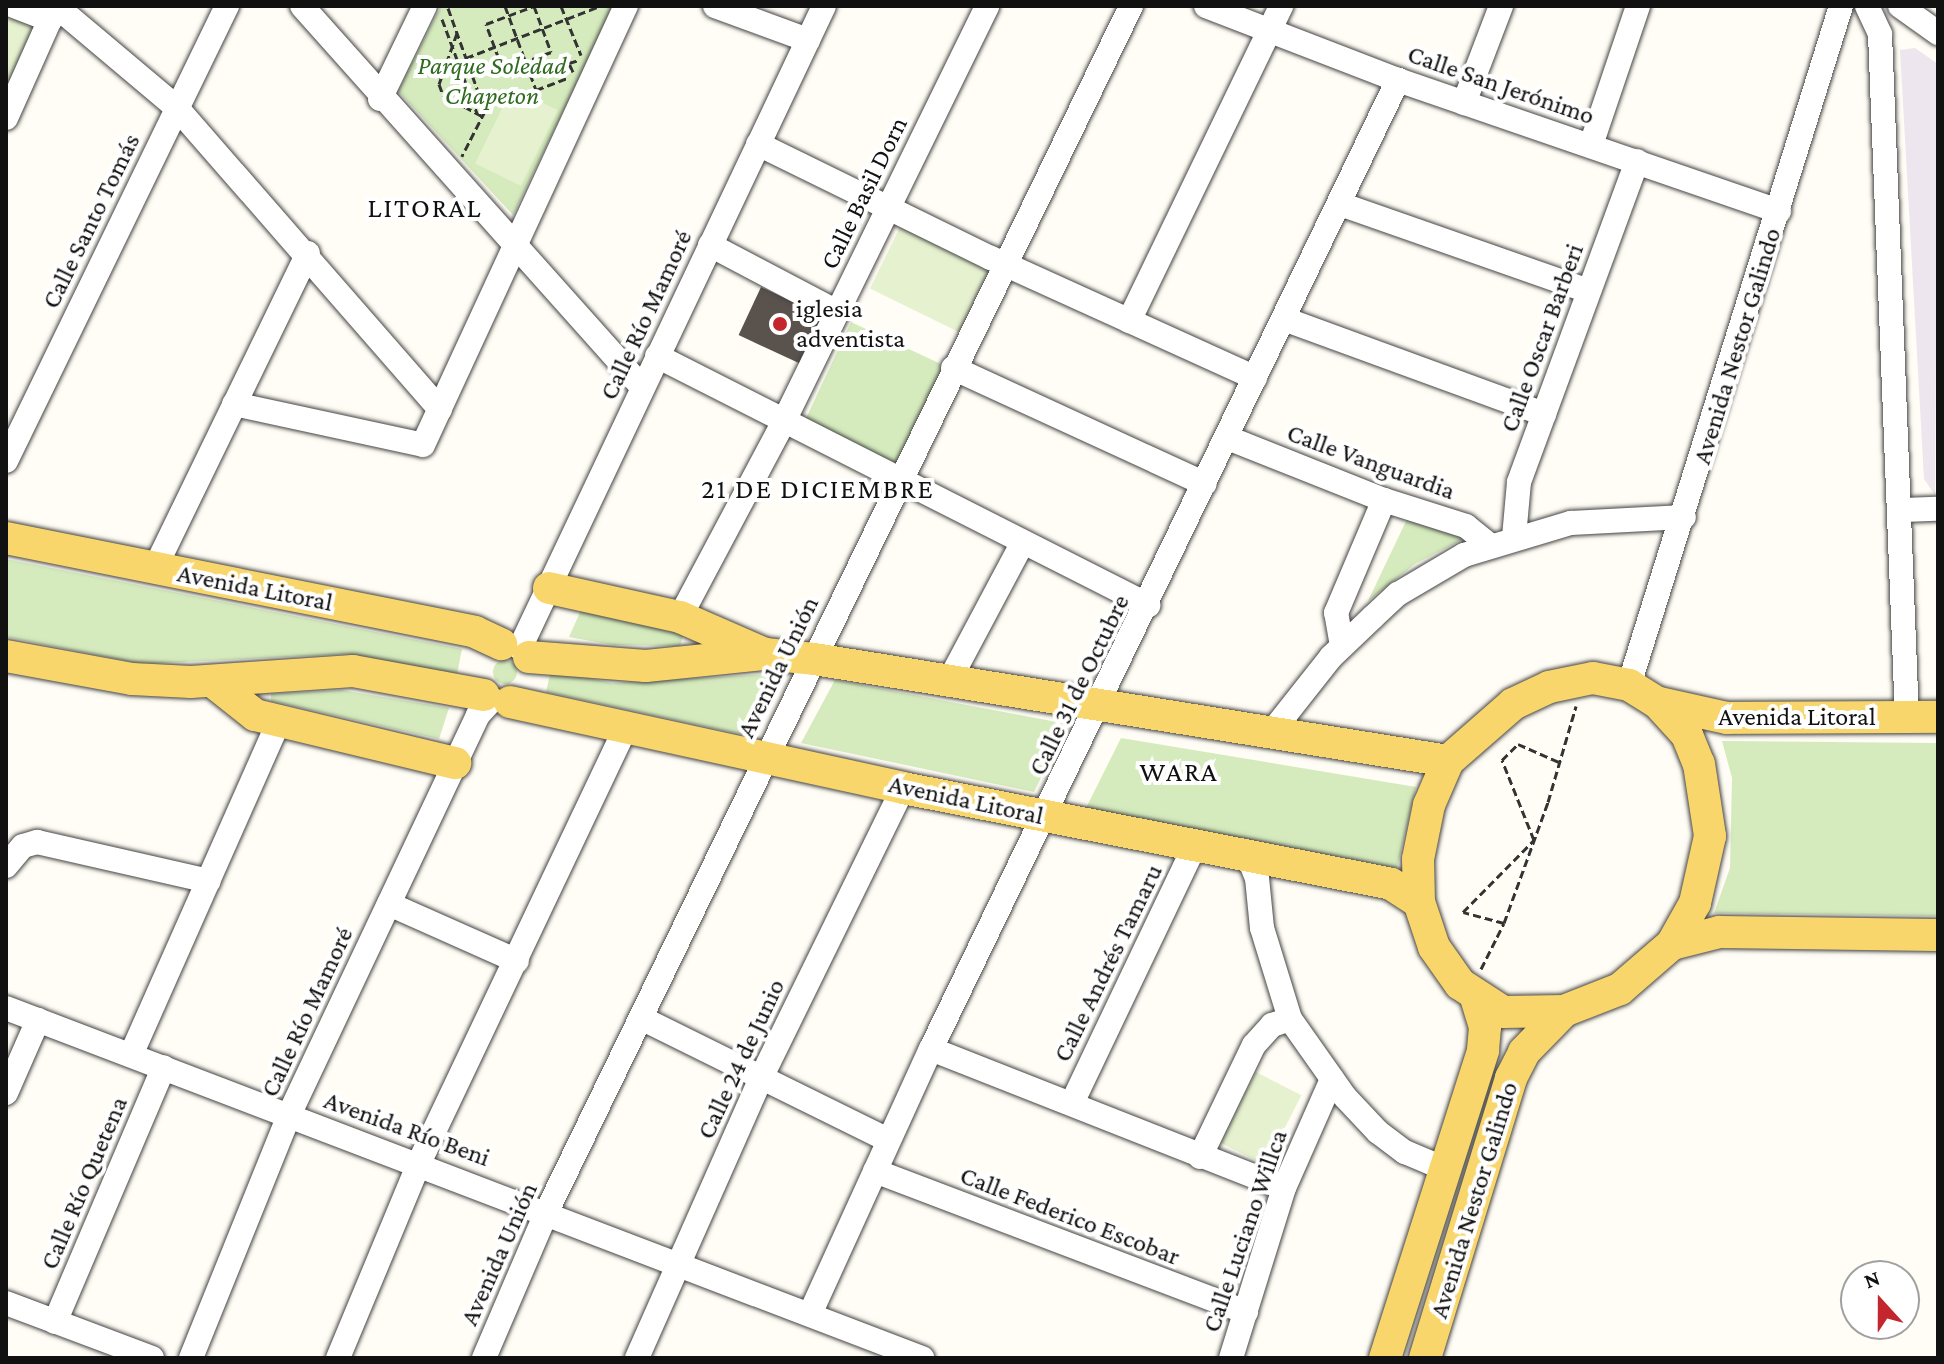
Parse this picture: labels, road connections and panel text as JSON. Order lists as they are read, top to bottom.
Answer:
{
  "streets": {
    "main road": ["Avenida Nestor Galindo", "Avenida Litoral"],
    "street": [
      "Calle San Jerónimo",
      "Calle Basil Dorn",
      "Calle Santo Tomás",
      "Calle Río Mamoré",
      "Calle Oscar Barberi",
      "Calle Vanguardia",
      "Avenida Unión",
      "Calle 31 de Octubre",
      "Calle Andrés Tamaru",
      "Calle 24 de Junio",
      "Avenida Río Beni",
      "Calle Río Quetena",
      "Calle Federico Escobar",
      "Calle Luciano Willca"
    ]
  },
  "crossings": [
    ["Calle San Jerónimo", "Calle Oscar Barberi"],
    ["Calle San Jerónimo", "Avenida Nestor Galindo"],
    ["Calle San Jerónimo", "Calle 31 de Octubre"],
    ["Calle Río Mamoré", "Avenida Litoral"],
    ["Calle Río Mamoré", "Avenida Río Beni"],
    ["Calle Vanguardia", "Calle 31 de Octubre"],
    ["Avenida Litoral", "Avenida Unión"],
    ["Avenida Litoral", "Calle 31 de Octubre"],
    ["Avenida Litoral", "Calle Andrés Tamaru"],
    ["Avenida Litoral", "Calle 24 de Junio"],
    ["Avenida Unión", "Avenida Río Beni"],
    ["Calle 31 de Octubre", "Avenida Río Beni"],
    ["Calle 31 de Octubre", "Calle Federico Escobar"],
    ["Calle 24 de Junio", "Avenida Río Beni"],
    ["Avenida Río Beni", "Calle Río Quetena"],
    ["Calle Federico Escobar", "Calle Luciano Willca"]
  ],
  "districts": ["LITORAL", "21 DE DICIEMBRE", "WARA"],
  "parks": ["Parque Soledad Chapeton"],
  "places": ["iglesia adventista"],
  "north": "top"
}
